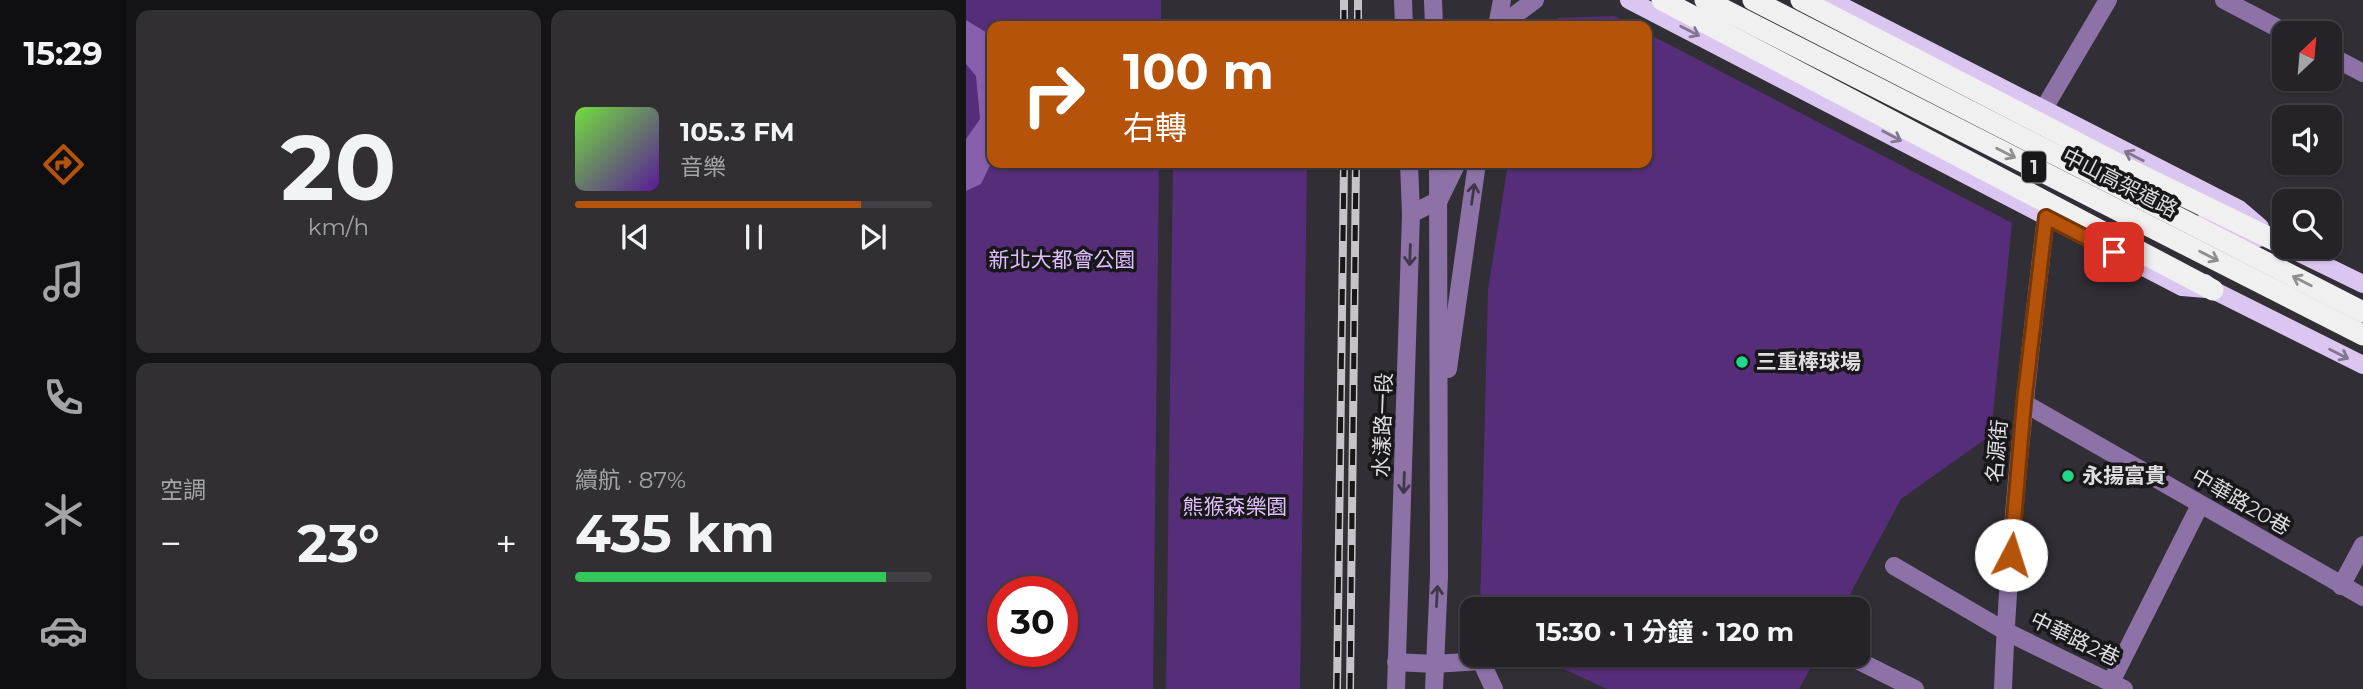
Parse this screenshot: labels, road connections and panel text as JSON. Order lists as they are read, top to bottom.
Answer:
{
  "streets": {
    "highway": ["1", "中山高架道路"],
    "street": [
      "水漾路一段",
      "名源街",
      "中華路20巷",
      "中華路2巷"
    ]
  },
  "crossings": [
    ["1", "中山高架道路"],
    ["1", "名源街"],
    ["名源街", "中華路20巷"],
    ["名源街", "中華路2巷"]
  ],
  "parks": ["新北大都會公園", "熊猴森樂園"],
  "places": ["三重棒球場", "永揚富貴"],
  "north": "top right",
  "page": {
    "tabs": "15:29",
    "tile": [
      ["20", "km/h"],
      "空調",
      ["續航 · 87%", "435 km"]
    ],
    "turn": ["100 m", "右轉"],
    "song": ["105.3 FM", "音樂"],
    "heat": ["−", "23°", "+"],
    "limit": "30",
    "trip": "15:30 · 1 分鐘 · 120 m"
  }
}
